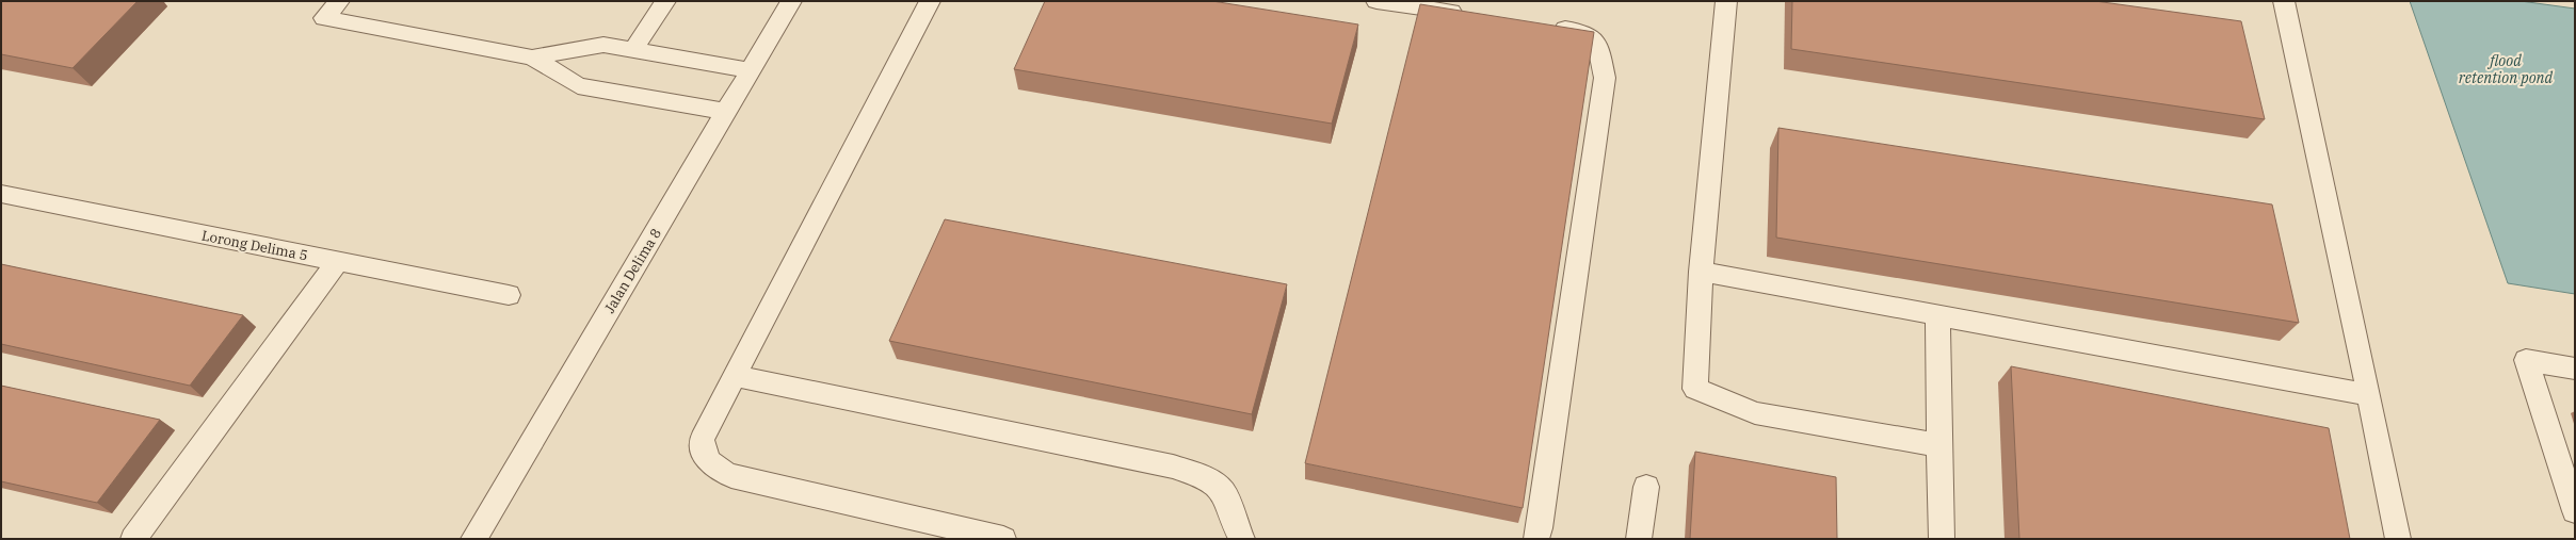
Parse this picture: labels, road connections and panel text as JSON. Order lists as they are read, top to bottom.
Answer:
{
  "streets": {
    "street": ["Lorong Delima 5", "Jalan Delima 8"]
  },
  "water": ["flood retention pond"]
}
